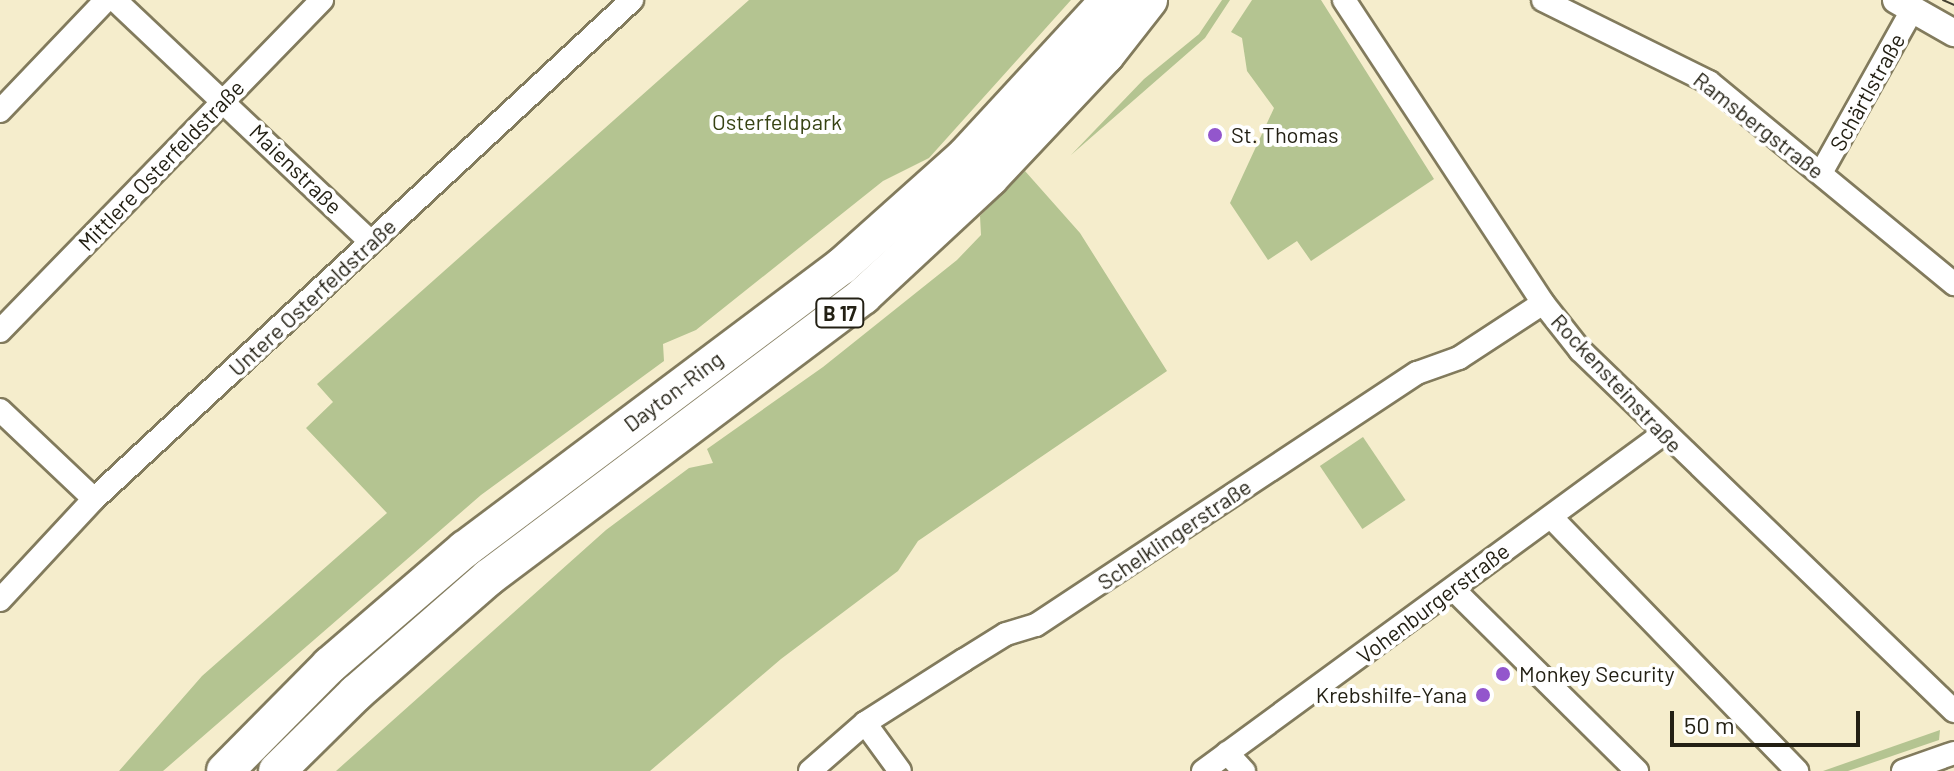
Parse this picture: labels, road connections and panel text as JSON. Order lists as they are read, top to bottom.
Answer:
{
  "streets": {
    "highway": ["B 17", "Dayton-Ring"],
    "street": [
      "Schärtlstraße",
      "Ramsbergstraße",
      "Mittlere Osterfeldstraße",
      "Maienstraße",
      "Untere Osterfeldstraße",
      "Rockensteinstraße",
      "Schelklingerstraße",
      "Vohenburgerstraße"
    ]
  },
  "crossings": [
    ["Schärtlstraße", "Ramsbergstraße"],
    ["Mittlere Osterfeldstraße", "Maienstraße"],
    ["Maienstraße", "Untere Osterfeldstraße"],
    ["Rockensteinstraße", "Schelklingerstraße"],
    ["Rockensteinstraße", "Vohenburgerstraße"]
  ],
  "parks": ["Osterfeldpark"],
  "places": ["St. Thomas", "Monkey Security", "Krebshilfe-Yana"],
  "scale_bar": "50 m"
}
